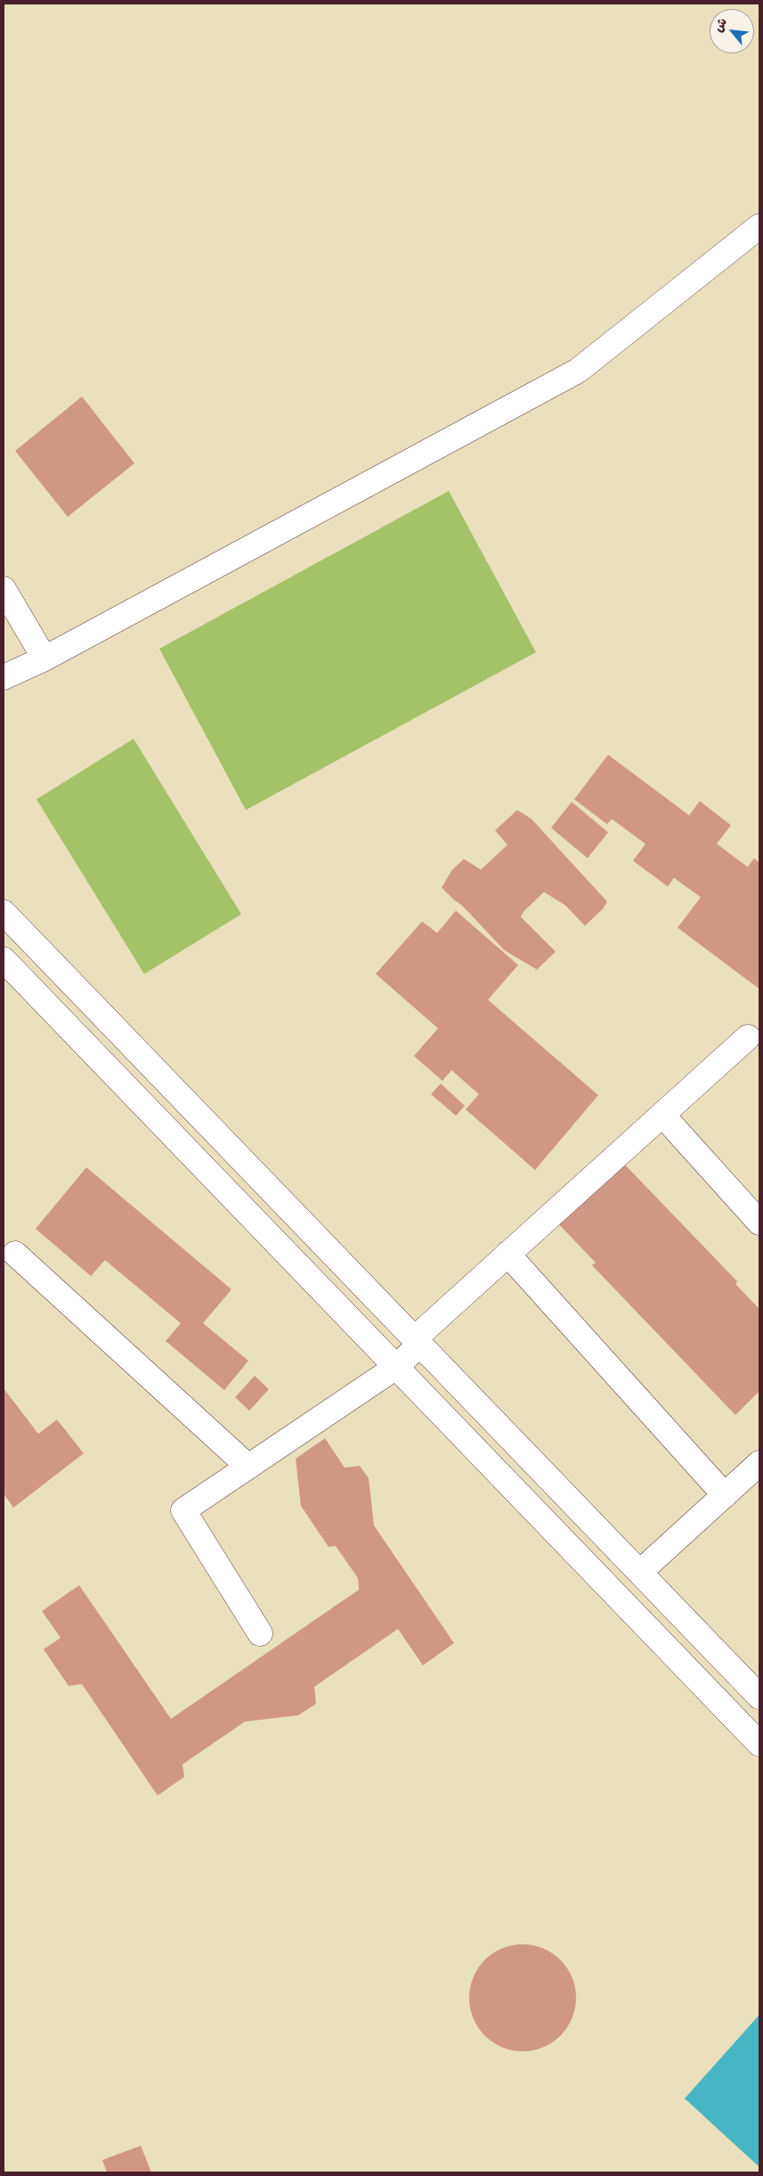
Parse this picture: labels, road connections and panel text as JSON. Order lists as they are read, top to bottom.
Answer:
{
  "north": "top left"
}
